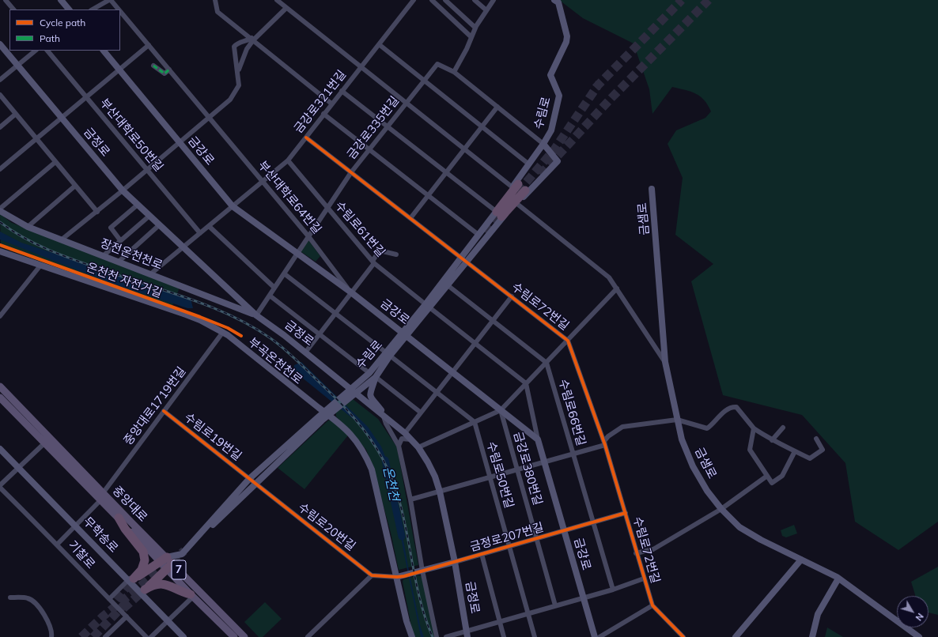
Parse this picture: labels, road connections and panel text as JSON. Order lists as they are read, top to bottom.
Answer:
{
  "streets": {
    "main road": [
      "수림로",
      "금정로",
      "금강로",
      "금샘로",
      "장전온천천로",
      "부곡온천천로",
      "중앙대로",
      "무학송로",
      "7"
    ],
    "street": [
      "금강로321번길",
      "금강로335번길",
      "부산대학로50번길",
      "부산대학로64번길",
      "수림로61번길",
      "수림로72번길",
      "중앙대로1719번길",
      "수림로66번길",
      "수림로19번길",
      "금강로380번길",
      "수림로50번길",
      "수림로20번길",
      "금정로207번길",
      "기찰로"
    ],
    "cycle path": ["온천천 자전거길"]
  },
  "crossings": [
    ["금강로321번길", "금강로"],
    ["금강로321번길", "부산대학로64번길"],
    ["금강로321번길", "수림로61번길"],
    ["금강로321번길", "수림로72번길"],
    ["수림로", "금정로"],
    ["수림로", "금강로"],
    ["수림로", "수림로61번길"],
    ["수림로", "수림로72번길"],
    ["수림로", "부곡온천천로"],
    ["수림로", "수림로19번길"],
    ["수림로", "수림로20번길"],
    ["금강로335번길", "금정로"],
    ["금강로335번길", "금강로"],
    ["금강로335번길", "부산대학로64번길"],
    ["금강로335번길", "수림로61번길"],
    ["금강로335번길", "장전온천천로"],
    ["금강로335번길", "수림로72번길"],
    ["금정로", "장전온천천로"],
    ["금정로", "금정로207번길"],
    ["금강로", "부산대학로64번길"],
    ["금강로", "금강로380번길"],
    ["금강로", "금정로207번길"],
    ["수림로72번길", "금정로207번길"],
    ["부곡온천천로", "중앙대로1719번길"],
    ["중앙대로1719번길", "수림로19번길"],
    ["중앙대로1719번길", "중앙대로"],
    ["중앙대로1719번길", "무학송로"],
    ["중앙대로1719번길", "기찰로"],
    ["수림로66번길", "금정로207번길"],
    ["수림로19번길", "수림로20번길"],
    ["금강로380번길", "금정로207번길"],
    ["수림로50번길", "금정로207번길"]
  ],
  "water": ["온천천"],
  "legend": ["Cycle path", "Path"],
  "north": "bottom right"
}
